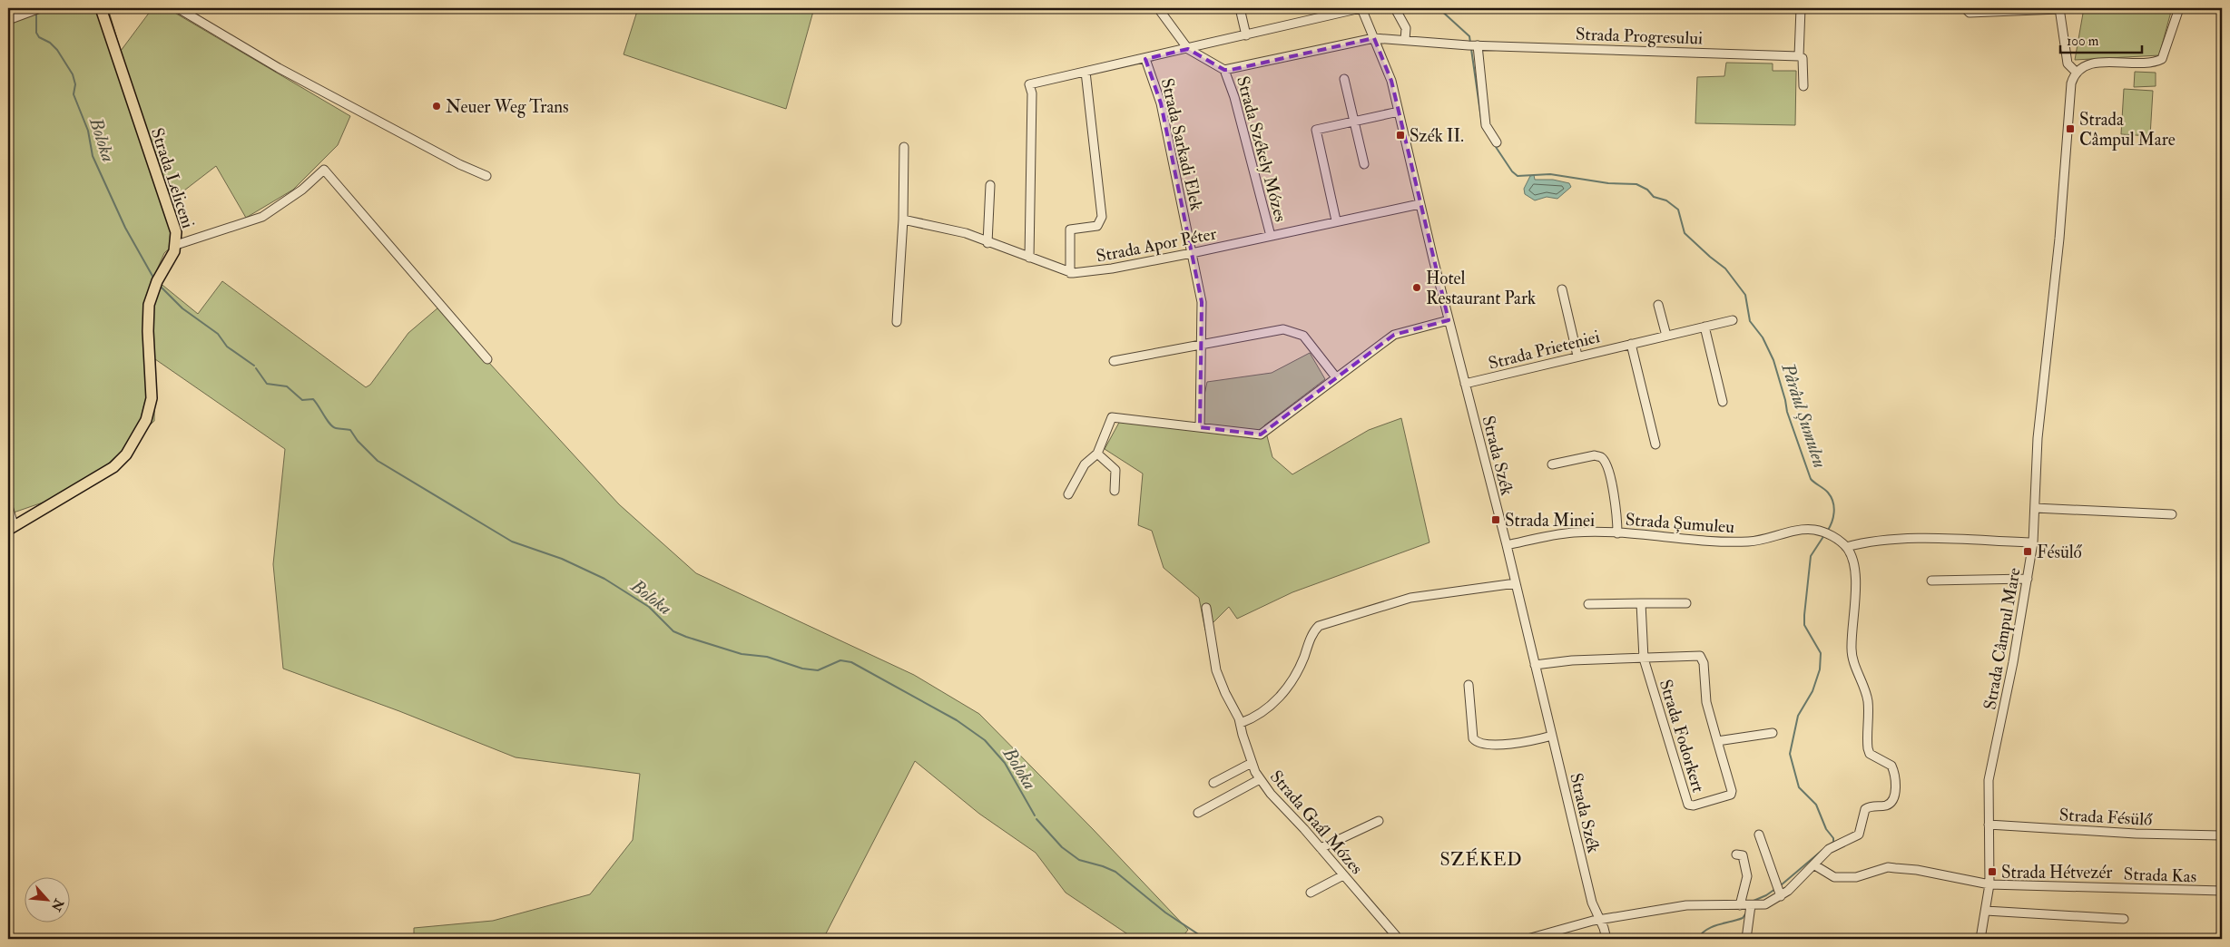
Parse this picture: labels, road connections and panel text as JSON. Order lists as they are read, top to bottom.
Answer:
{
  "streets": {
    "main road": ["Strada Leliceni"],
    "street": [
      "Strada Progresului",
      "Strada Sarkadi Elek",
      "Strada Székely Mózes",
      "Strada Apor Péter",
      "Strada Prieteniei",
      "Strada Szék",
      "Strada Șumuleu",
      "Strada Câmpul Mare",
      "Strada Fodorkert",
      "Strada Fésülő",
      "Strada Gaál Mózes",
      "Strada Kas"
    ]
  },
  "crossings": [
    ["Strada Progresului", "Strada Székely Mózes"],
    ["Strada Progresului", "Strada Szék"],
    ["Strada Sarkadi Elek", "Strada Apor Péter"],
    ["Strada Székely Mózes", "Strada Apor Péter"],
    ["Strada Apor Péter", "Strada Szék"],
    ["Strada Prieteniei", "Strada Szék"],
    ["Strada Szék", "Strada Șumuleu"],
    ["Strada Szék", "Strada Fodorkert"],
    ["Strada Câmpul Mare", "Strada Fésülő"],
    ["Strada Câmpul Mare", "Strada Kas"]
  ],
  "districts": ["SZÉKED"],
  "water": ["Boloka", "Pârâul Șumuleu"],
  "places": {
    "other": ["Neuer Weg Trans", "Hotel Restaurant Park"],
    "transit": [
      "Strada Câmpul Mare",
      "Szék II.",
      "Strada Minei",
      "Fésülő",
      "Strada Hétvezér"
    ]
  },
  "scale_bar": "100 m",
  "north": "bottom right"
}
